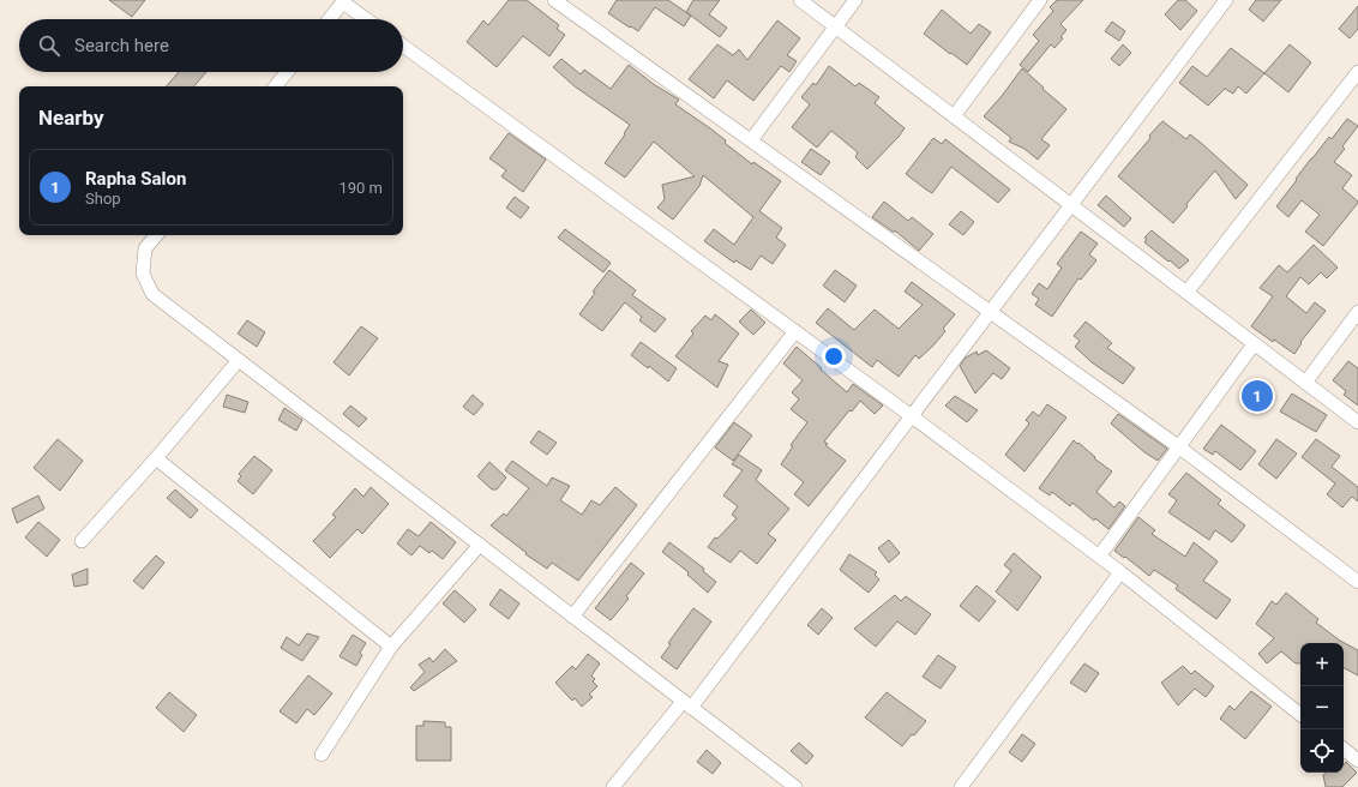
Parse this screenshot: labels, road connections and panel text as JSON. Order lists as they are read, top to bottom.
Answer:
{
  "page": {
    "search": "Search here",
    "heading": "Nearby",
    "list": [
      {
        "mark": "1",
        "name": "Rapha Salon",
        "note": "Shop",
        "value": "190 m"
      }
    ],
    "pins": "1",
    "map_buttons": ["+", "−"]
  }
}
